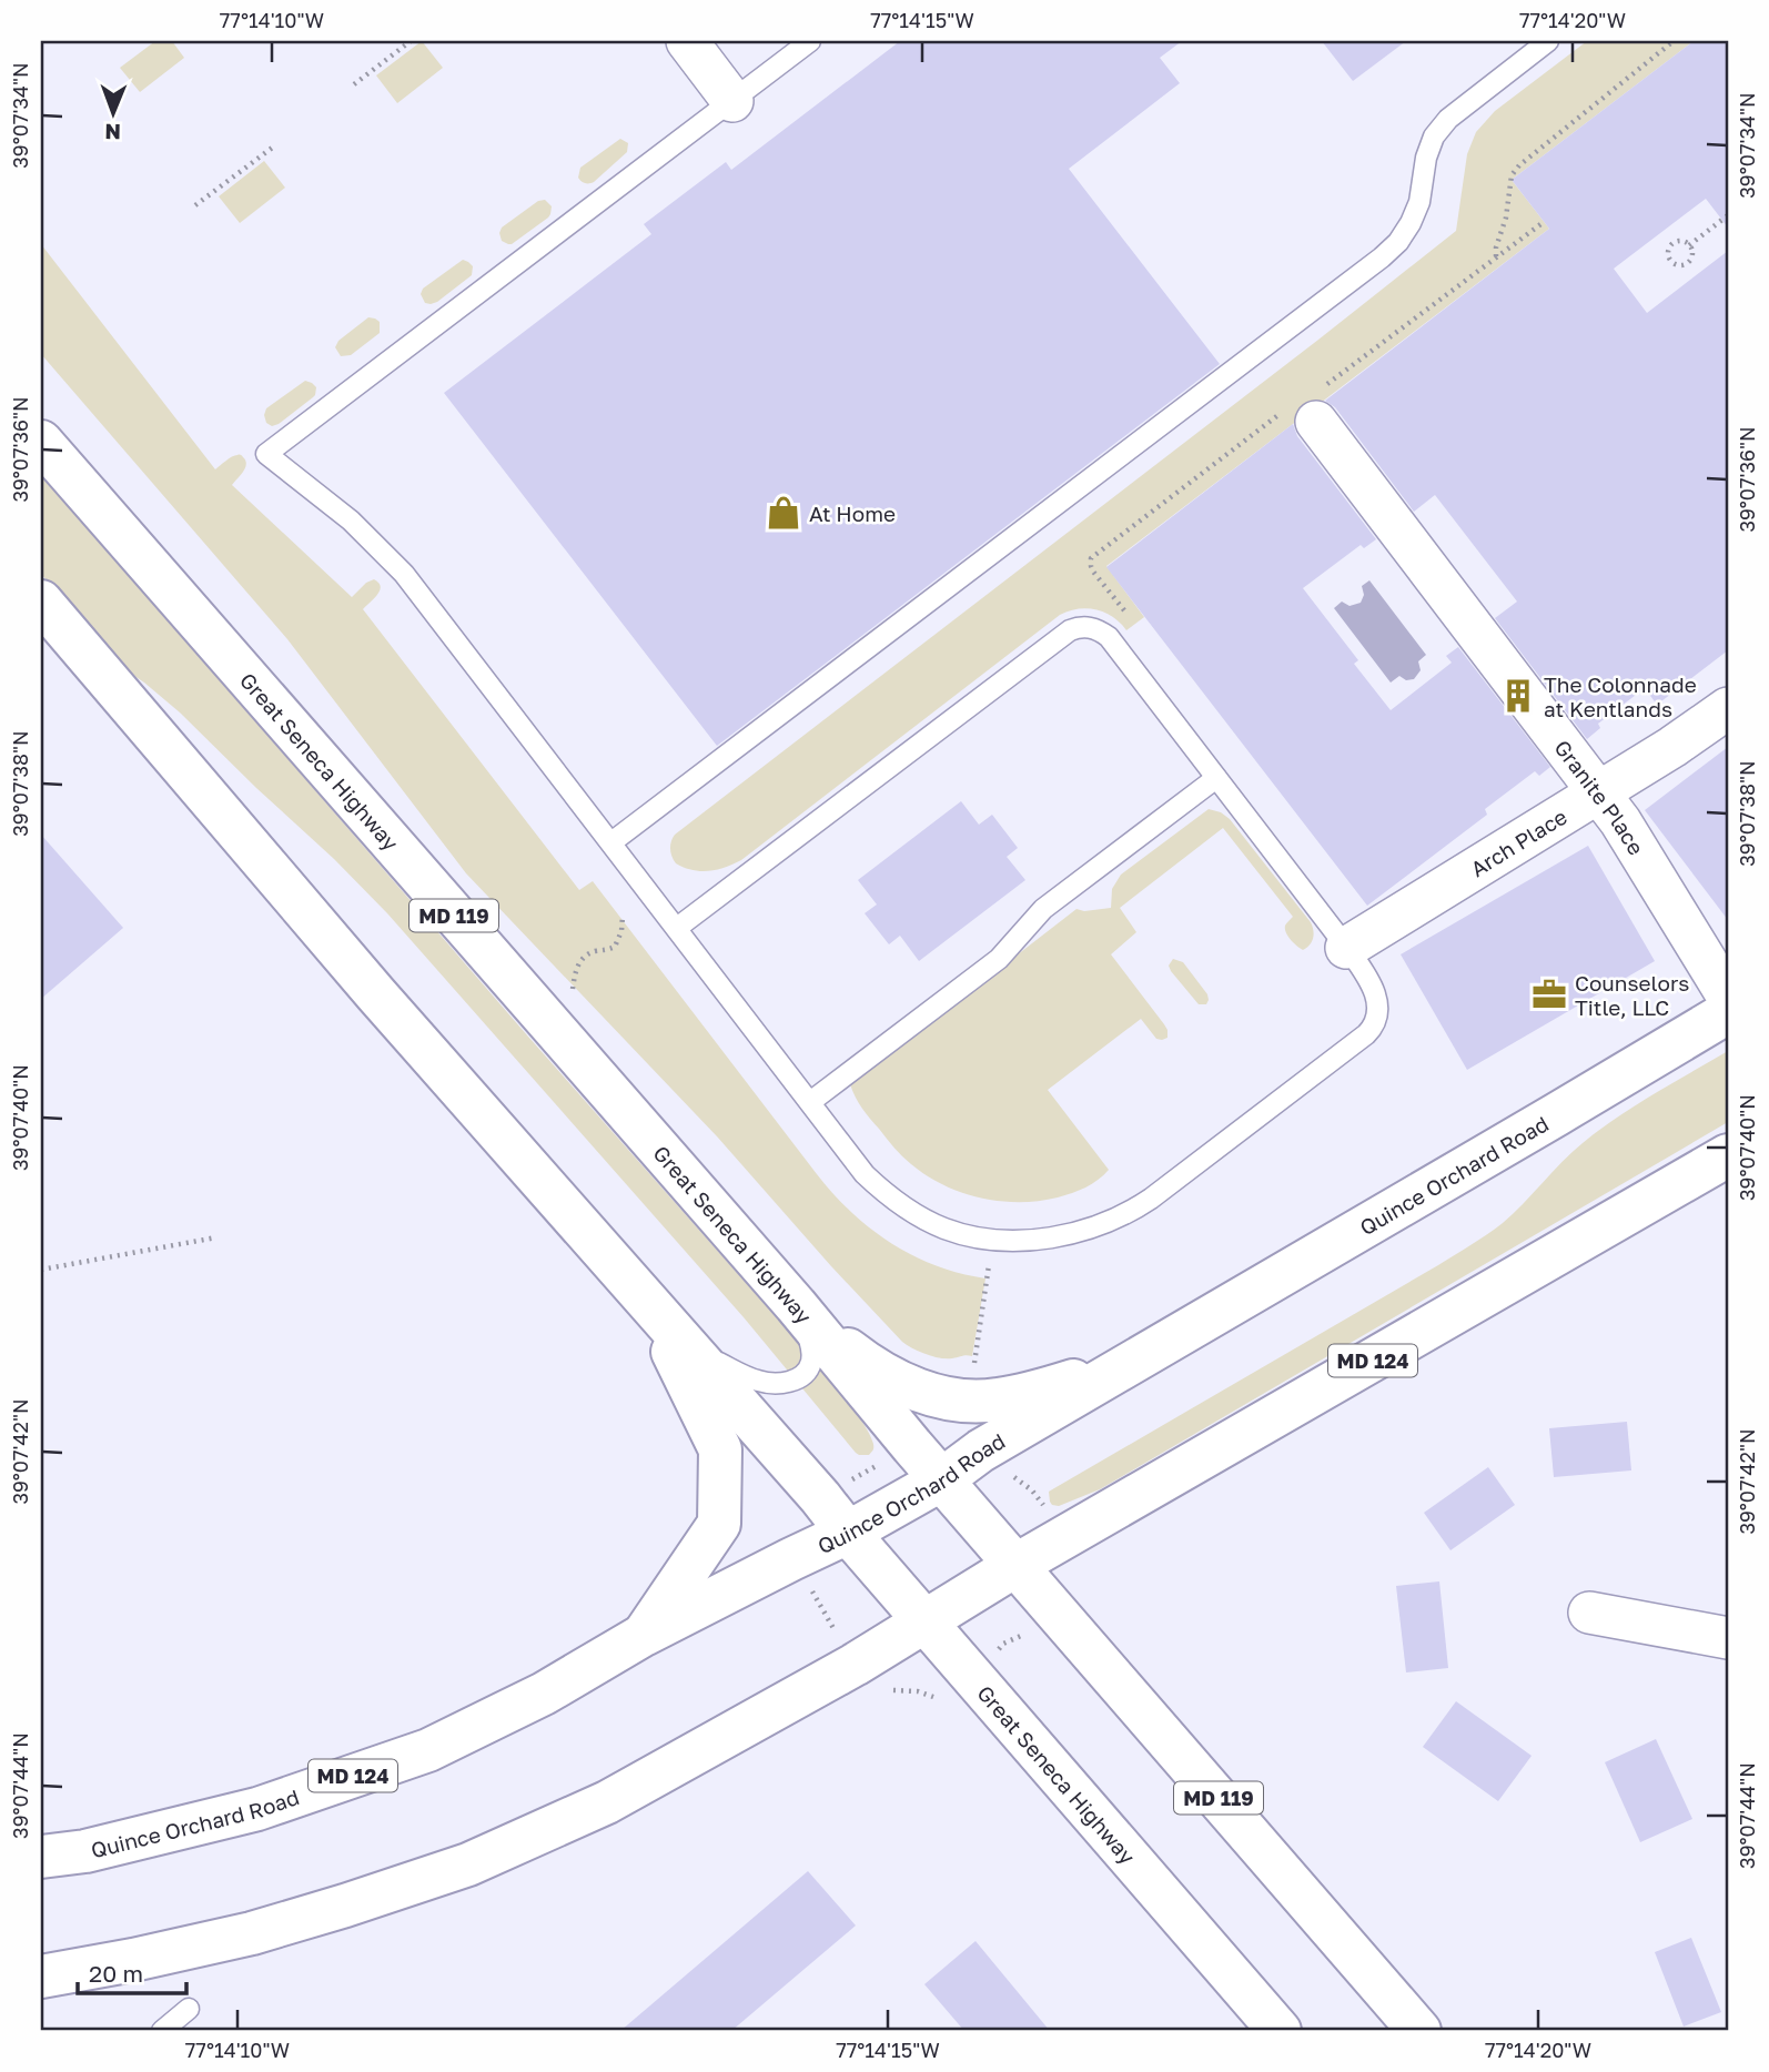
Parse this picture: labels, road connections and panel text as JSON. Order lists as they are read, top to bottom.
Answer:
{
  "streets": {
    "main road": [
      "Great Seneca Highway",
      "MD 119",
      "Quince Orchard Road",
      "MD 124"
    ],
    "street": ["Granite Place", "Arch Place"]
  },
  "crossings": [
    ["Great Seneca Highway", "Quince Orchard Road"],
    ["Great Seneca Highway", "MD 124"],
    ["Granite Place", "Arch Place"]
  ],
  "places": {
    "shop": ["At Home"],
    "building": ["The Colonnade at Kentlands"],
    "office": ["Counselors Title, LLC"]
  },
  "scale_bar": "20 m",
  "north": "bottom",
  "coordinates": [
    "77°14'10\"W",
    "77°14'15\"W",
    "77°14'20\"W",
    "39°07'34\"N",
    "39°07'36\"N",
    "39°07'38\"N",
    "39°07'40\"N",
    "39°07'42\"N",
    "39°07'44\"N"
  ]
}
